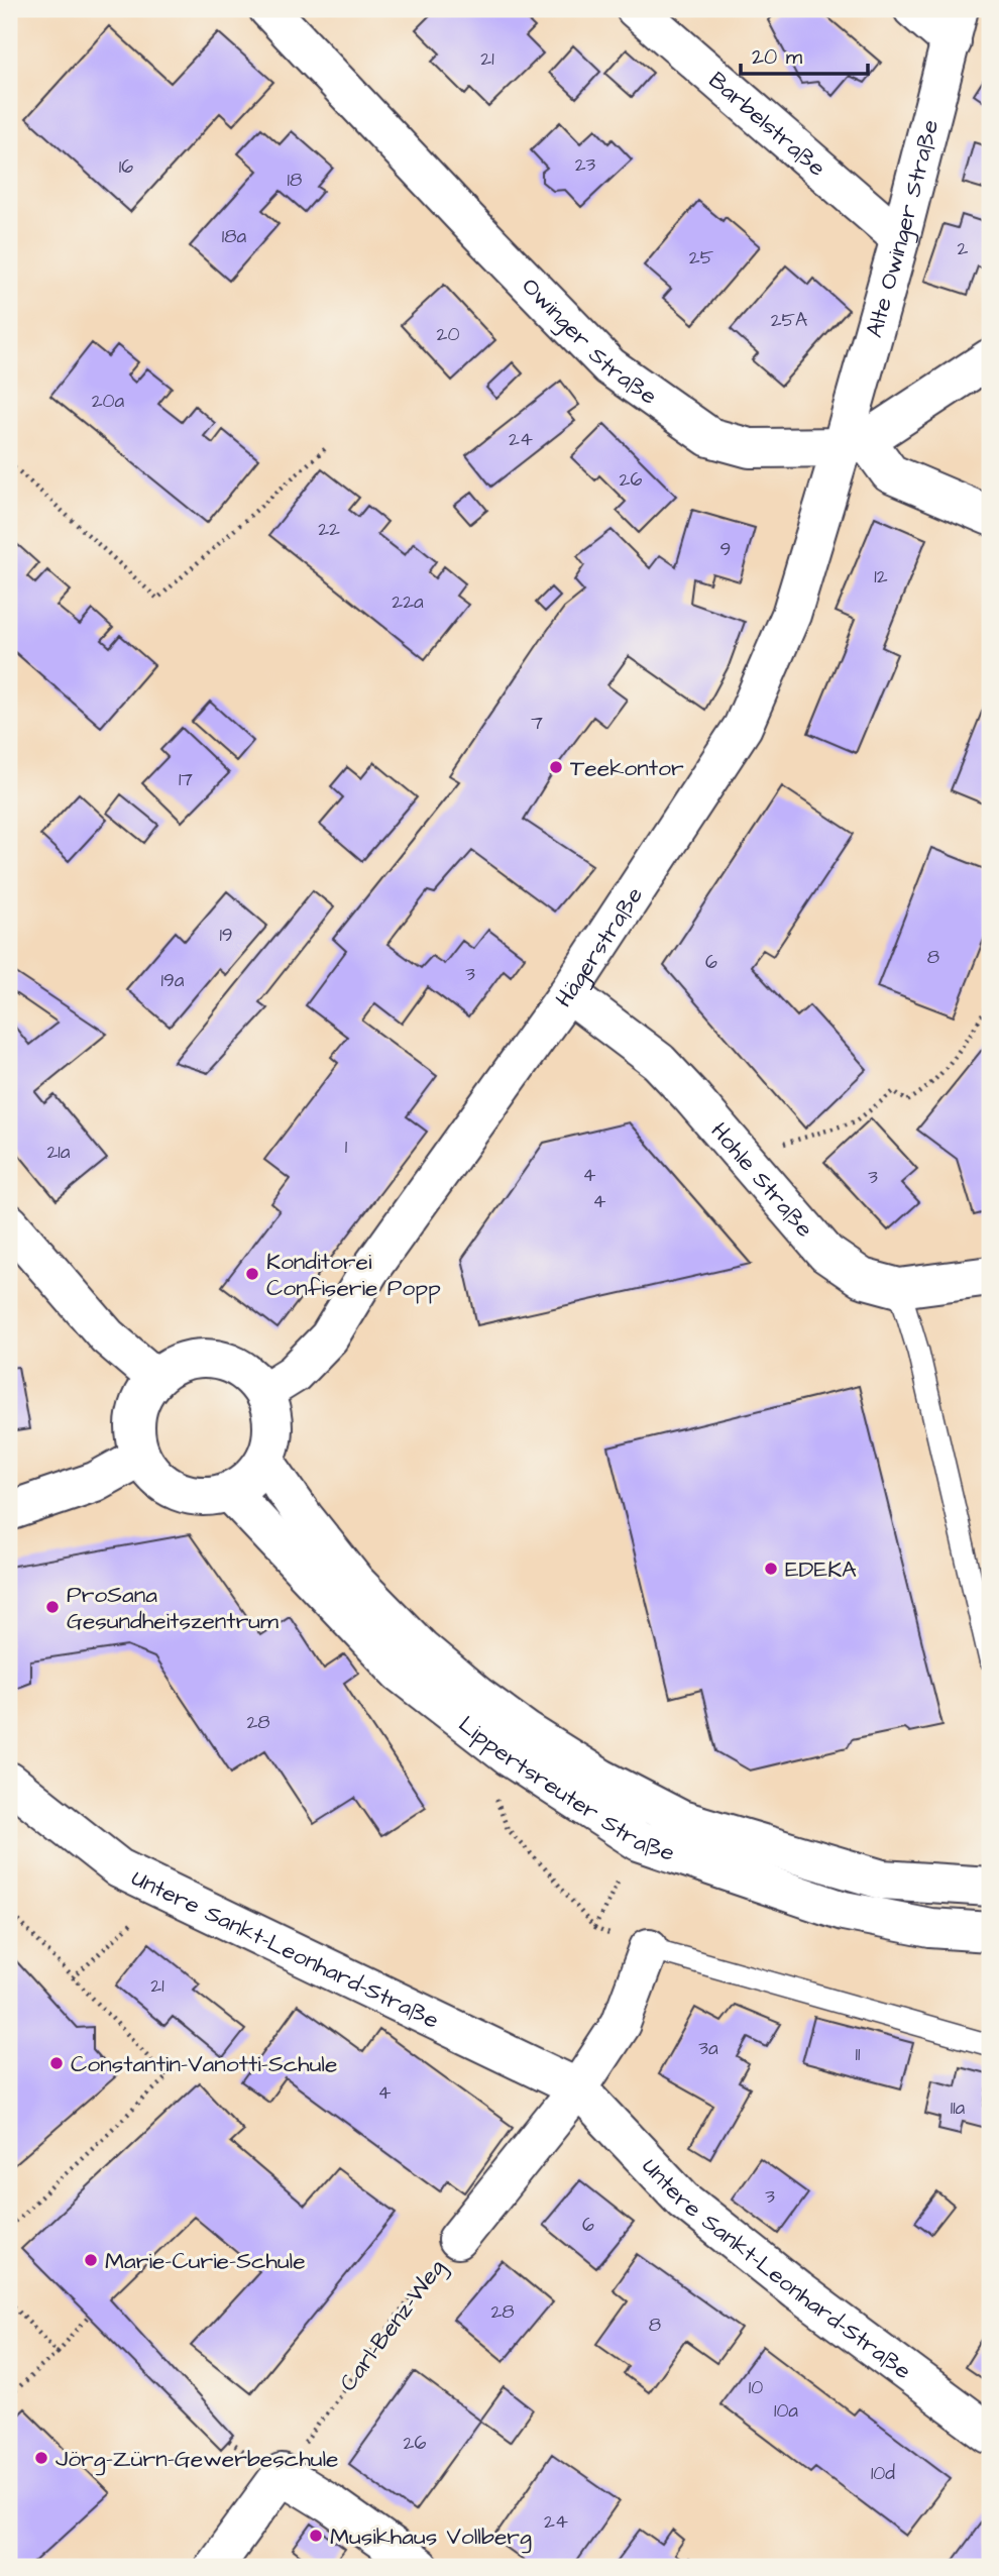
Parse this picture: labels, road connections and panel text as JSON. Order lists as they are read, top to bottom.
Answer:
{
  "streets": {
    "street": [
      "Barbelstraße",
      "Alte Owinger Straße",
      "Owinger Straße",
      "Hägerstraße",
      "Hohle Straße",
      "Lippertsreuter Straße",
      "Untere Sankt-Leonhard-Straße",
      "Carl-Benz-Weg"
    ]
  },
  "crossings": [
    ["Barbelstraße", "Alte Owinger Straße"],
    ["Alte Owinger Straße", "Owinger Straße"],
    ["Alte Owinger Straße", "Hägerstraße"],
    ["Owinger Straße", "Hägerstraße"],
    ["Hägerstraße", "Hohle Straße"],
    ["Hägerstraße", "Lippertsreuter Straße"],
    ["Untere Sankt-Leonhard-Straße", "Carl-Benz-Weg"]
  ],
  "places": [
    "Teekontor",
    "Konditorei Confiserie Popp",
    "EDEKA",
    "ProSana Gesundheitszentrum",
    "Constantin-Vanotti-Schule",
    "Marie-Curie-Schule",
    "Jörg-Zürn-Gewerbeschule",
    "Musikhaus Vollberg"
  ],
  "house_numbers": [
    "21",
    "23",
    "16",
    "18",
    "18a",
    "2",
    "25",
    "25A",
    "20",
    "20a",
    "24",
    "26",
    "22",
    "9",
    "12",
    "22a",
    "7",
    "17",
    "19",
    "8",
    "6",
    "3",
    "19a",
    "1",
    "21a",
    "4",
    "3",
    "4",
    "28",
    "21",
    "3a",
    "11",
    "4",
    "11a",
    "3",
    "6",
    "28",
    "8",
    "10",
    "10a",
    "26",
    "10d",
    "24"
  ],
  "scale_bar": "20 m"
}
